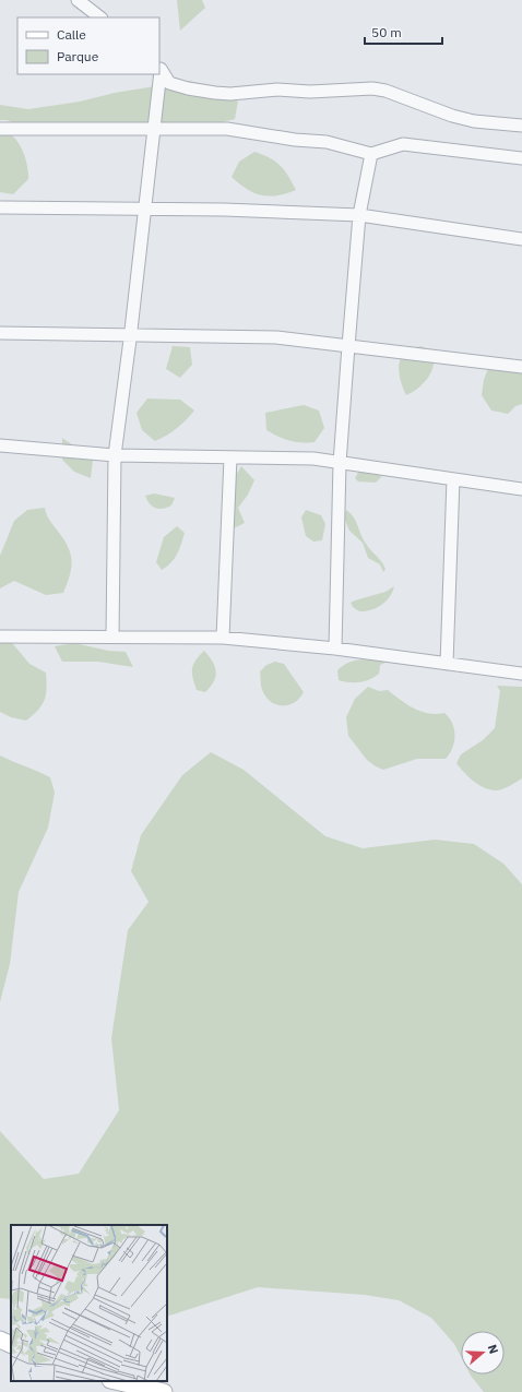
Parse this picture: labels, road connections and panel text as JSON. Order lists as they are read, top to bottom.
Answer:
{
  "legend": ["Calle", "Parque"],
  "scale_bar": "50 m",
  "north": "right"
}
